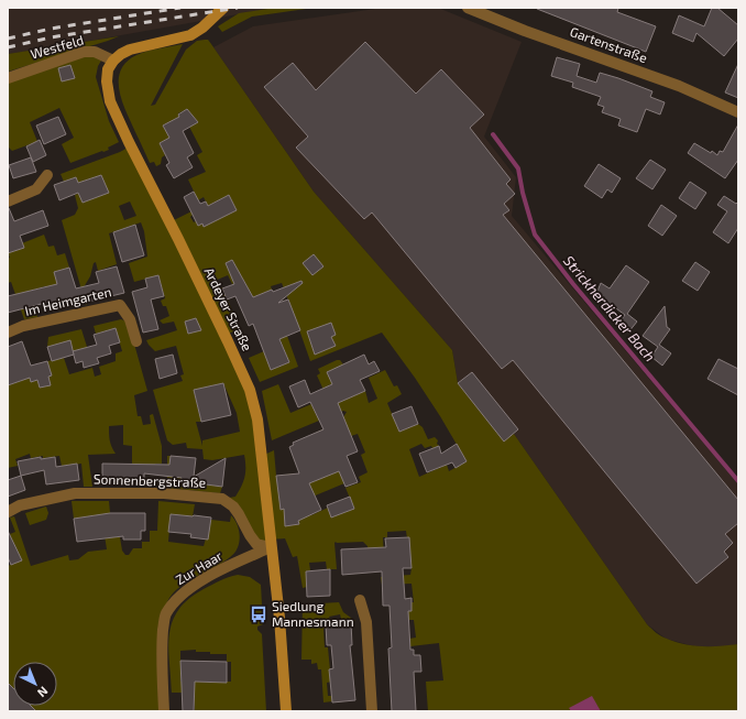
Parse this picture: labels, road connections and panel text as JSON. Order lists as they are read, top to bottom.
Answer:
{
  "streets": {
    "main road": ["Ardeyer Straße"],
    "street": [
      "Gartenstraße",
      "Westfeld",
      "Im Heimgarten",
      "Sonnenbergstraße",
      "Zur Haar"
    ]
  },
  "crossings": [
    ["Westfeld", "Ardeyer Straße"],
    ["Ardeyer Straße", "Sonnenbergstraße"],
    ["Ardeyer Straße", "Zur Haar"],
    ["Sonnenbergstraße", "Zur Haar"]
  ],
  "water": ["Strickherdicker Bach"],
  "places": {
    "bus stop": ["Siedlung Mannesmann"]
  },
  "north": "bottom right"
}
